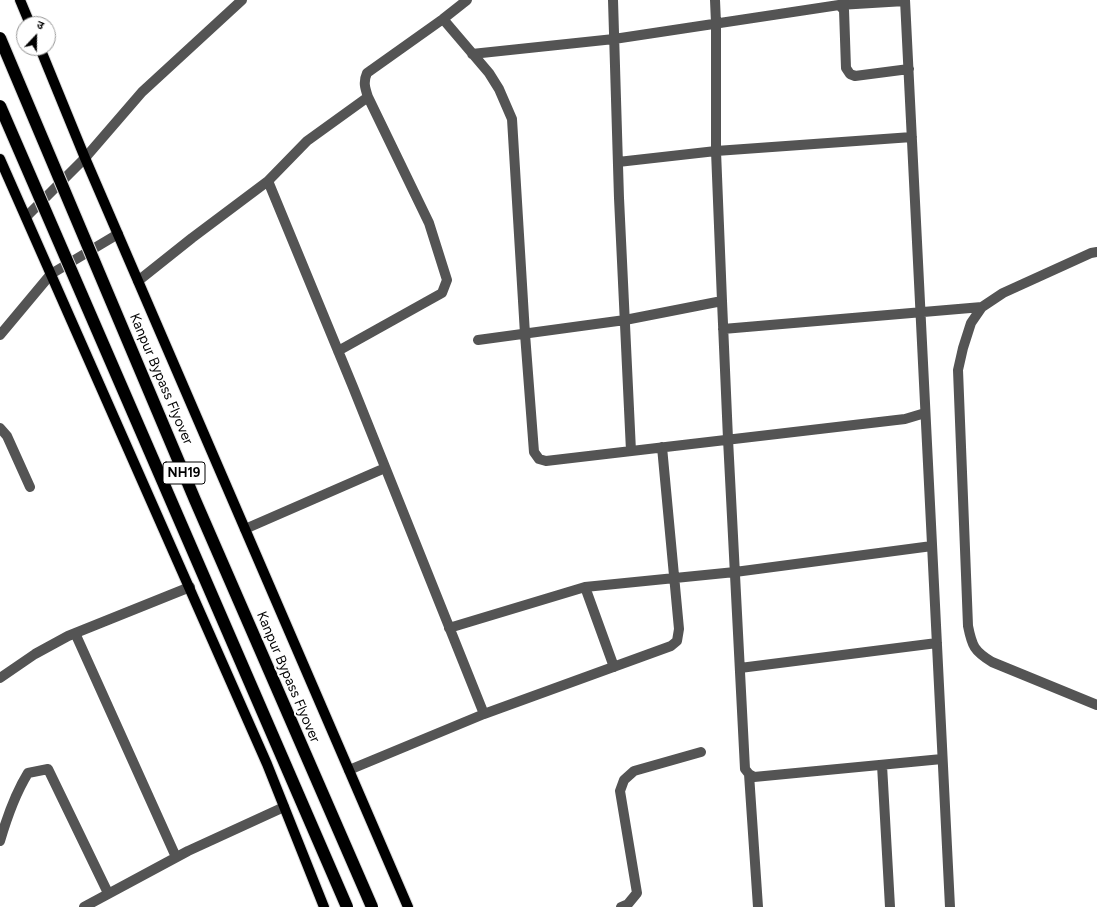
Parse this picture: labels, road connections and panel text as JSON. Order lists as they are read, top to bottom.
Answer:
{
  "streets": {
    "highway": ["Kanpur Bypass Flyover", "NH19"]
  },
  "north": "top"
}
